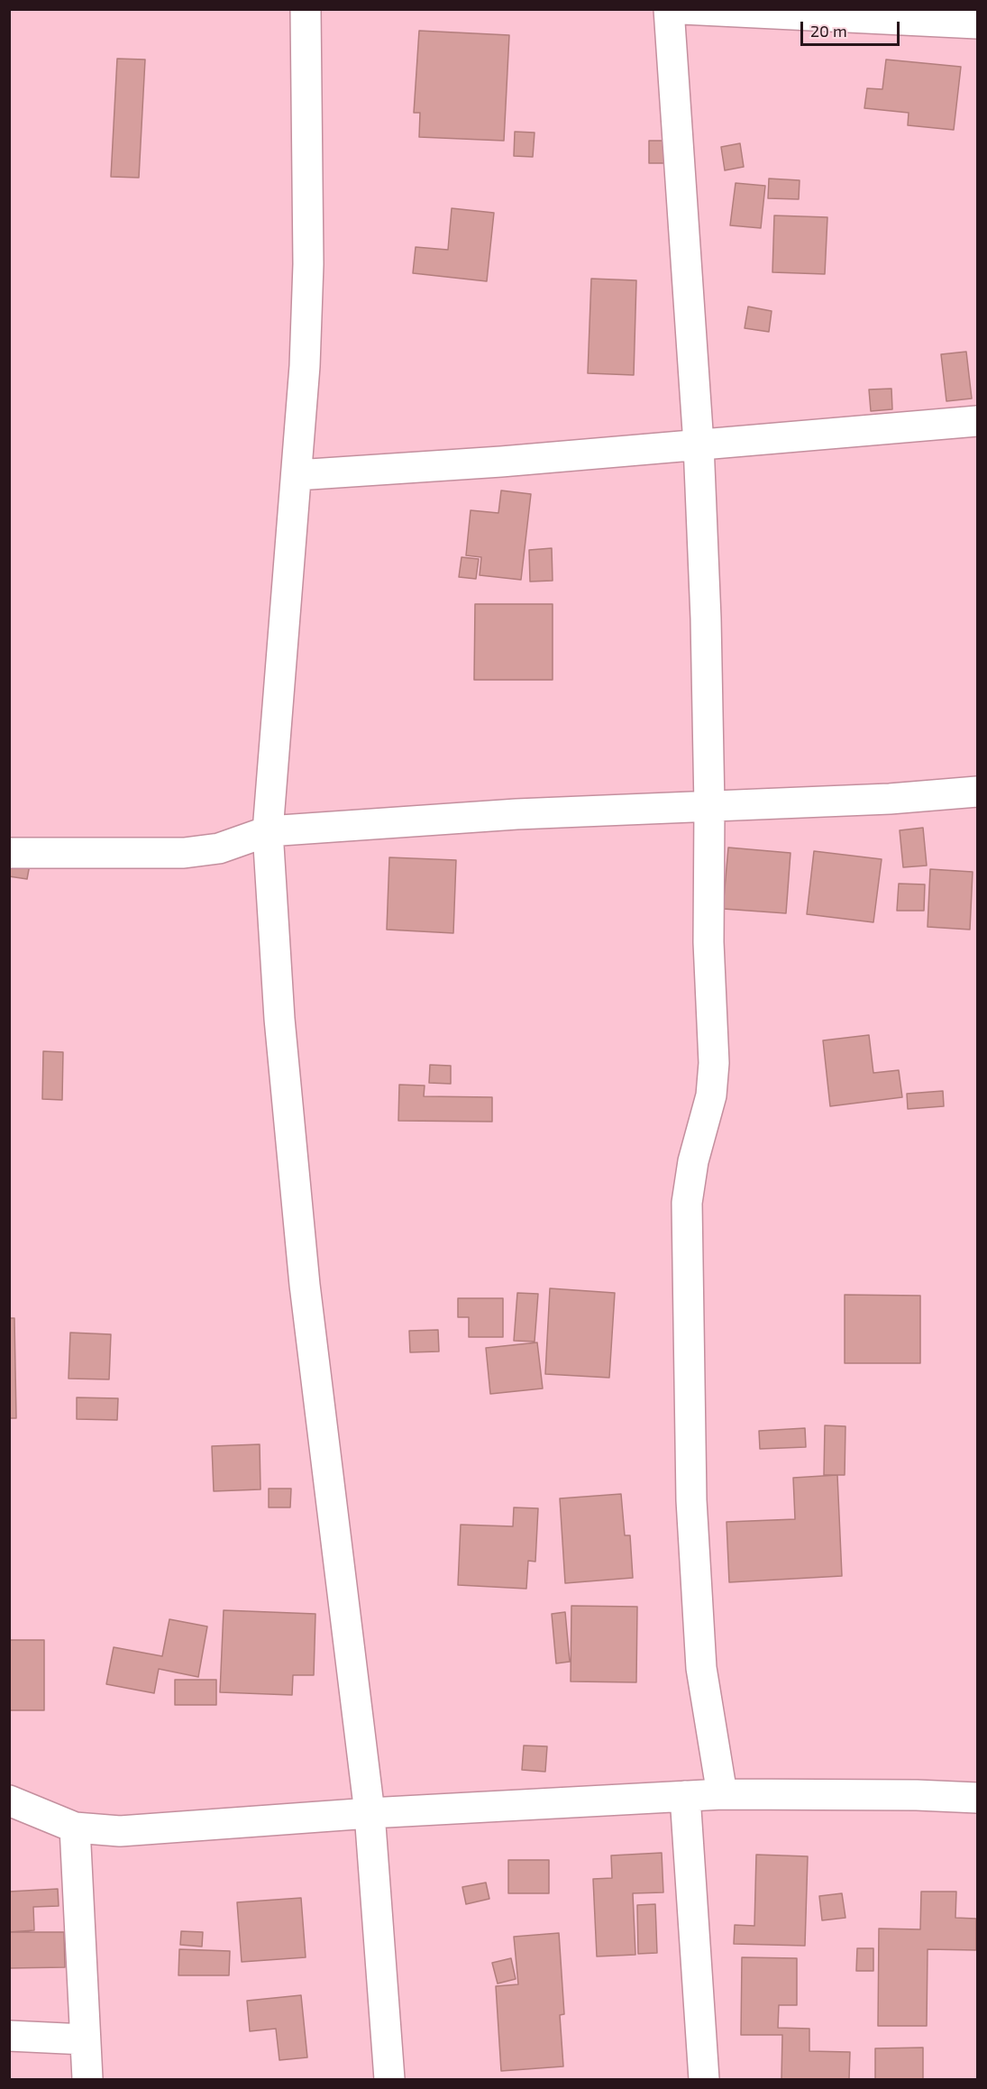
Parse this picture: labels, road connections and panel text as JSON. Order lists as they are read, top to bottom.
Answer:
{
  "scale_bar": "20 m"
}
